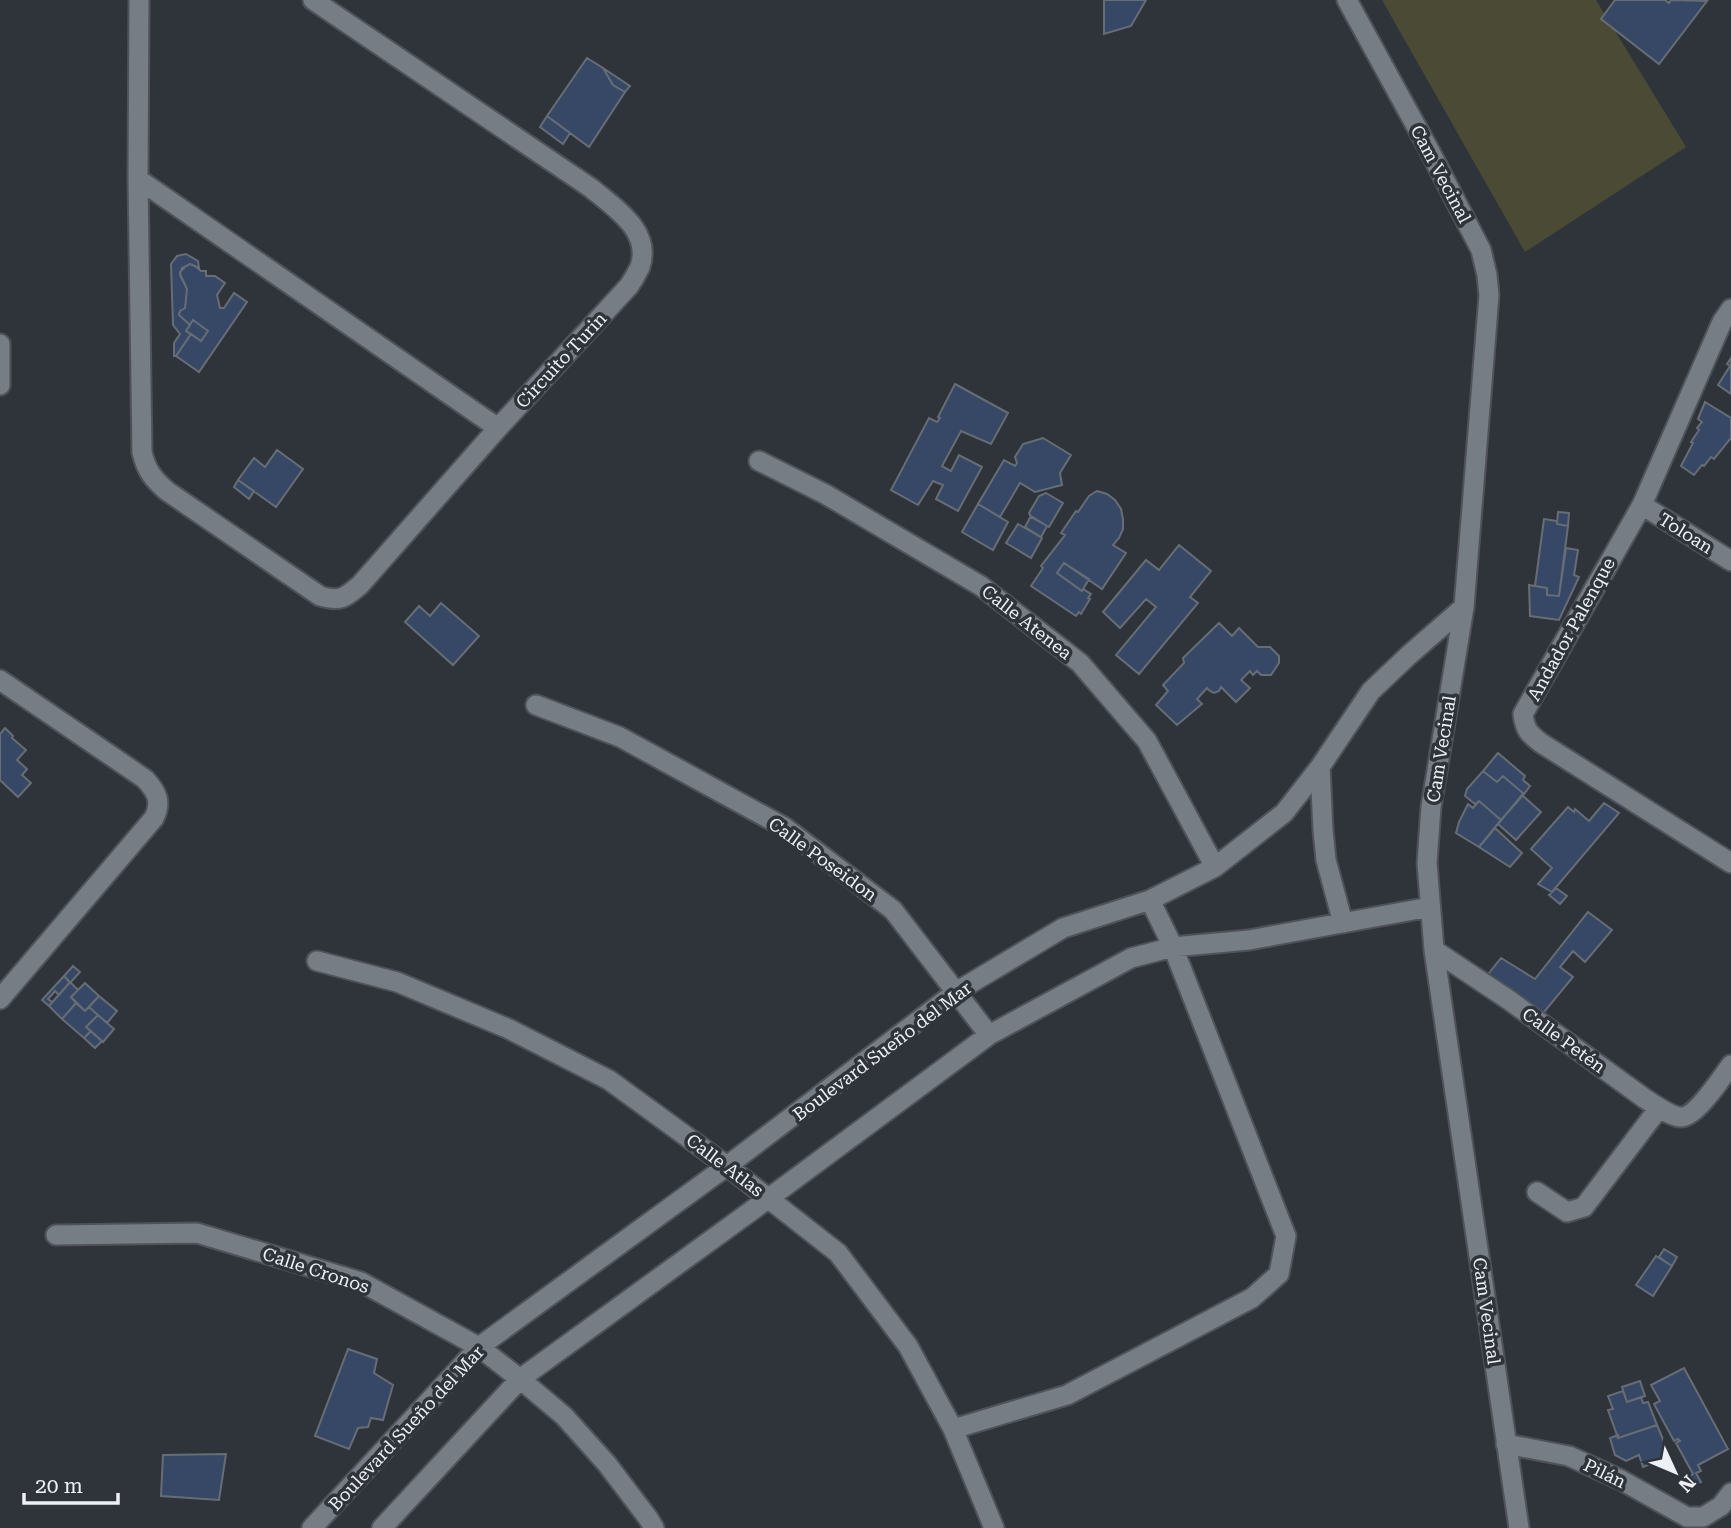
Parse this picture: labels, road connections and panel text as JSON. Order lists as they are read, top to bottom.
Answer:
{
  "streets": {
    "street": [
      "Cam Vecinal",
      "Circuito Turin",
      "Toloan",
      "Calle Atenea",
      "Andador Palenque",
      "Calle Poseidon",
      "Calle Petén",
      "Boulevard Sueño del Mar",
      "Calle Atlas",
      "Calle Cronos",
      "Pilán"
    ]
  },
  "crossings": [
    ["Cam Vecinal", "Calle Petén"],
    ["Cam Vecinal", "Boulevard Sueño del Mar"],
    ["Cam Vecinal", "Pilán"],
    ["Toloan", "Andador Palenque"],
    ["Calle Atenea", "Boulevard Sueño del Mar"],
    ["Calle Poseidon", "Boulevard Sueño del Mar"],
    ["Boulevard Sueño del Mar", "Calle Atlas"],
    ["Boulevard Sueño del Mar", "Calle Cronos"]
  ],
  "scale_bar": "20 m",
  "north": "bottom right"
}
